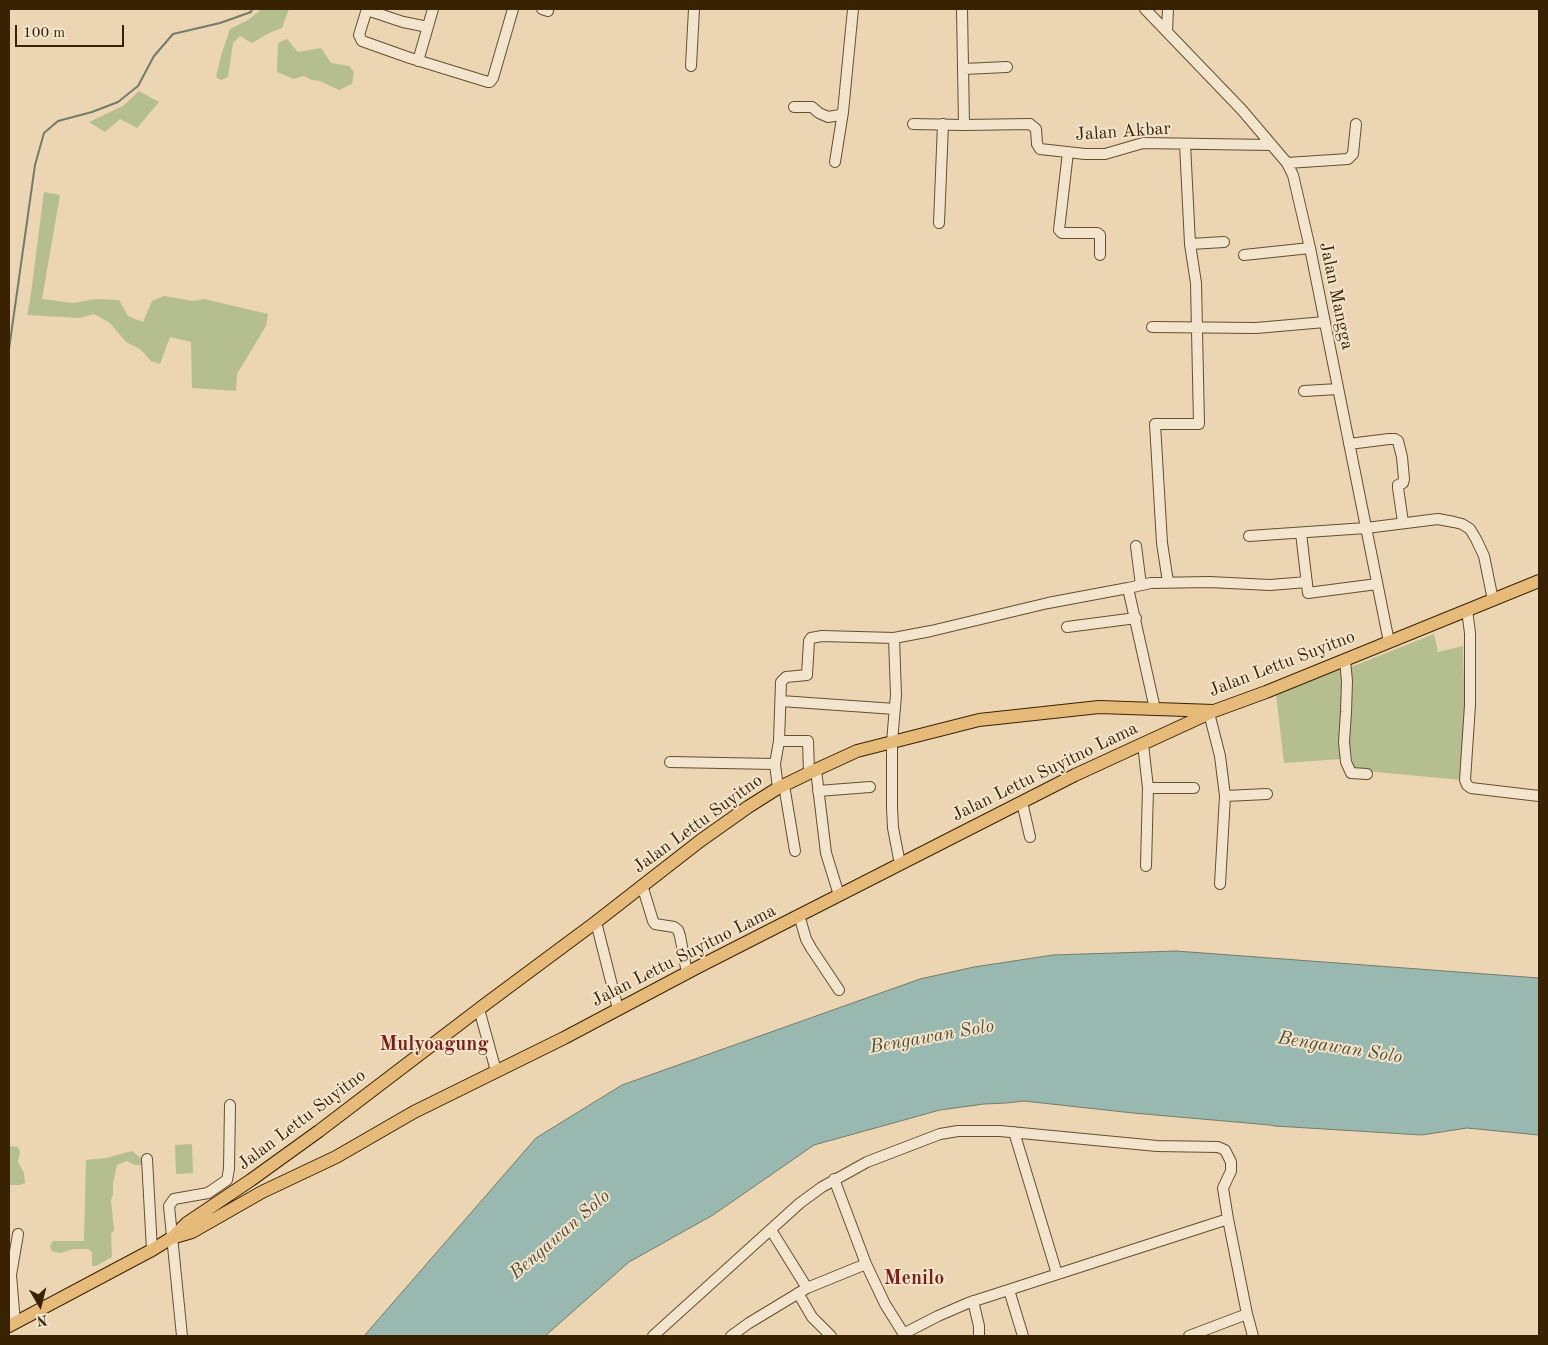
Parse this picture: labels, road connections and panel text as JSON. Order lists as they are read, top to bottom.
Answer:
{
  "streets": {
    "main road": ["Jalan Lettu Suyitno", "Jalan Lettu Suyitno Lama"],
    "street": ["Jalan Akbar", "Jalan Mangga"]
  },
  "crossings": [
    ["Jalan Akbar", "Jalan Mangga"],
    ["Jalan Mangga", "Jalan Lettu Suyitno"],
    ["Jalan Lettu Suyitno", "Jalan Lettu Suyitno Lama"]
  ],
  "districts": ["Mulyoagung", "Menilo"],
  "water": ["Bengawan Solo"],
  "scale_bar": "100 m",
  "north": "bottom"
}
